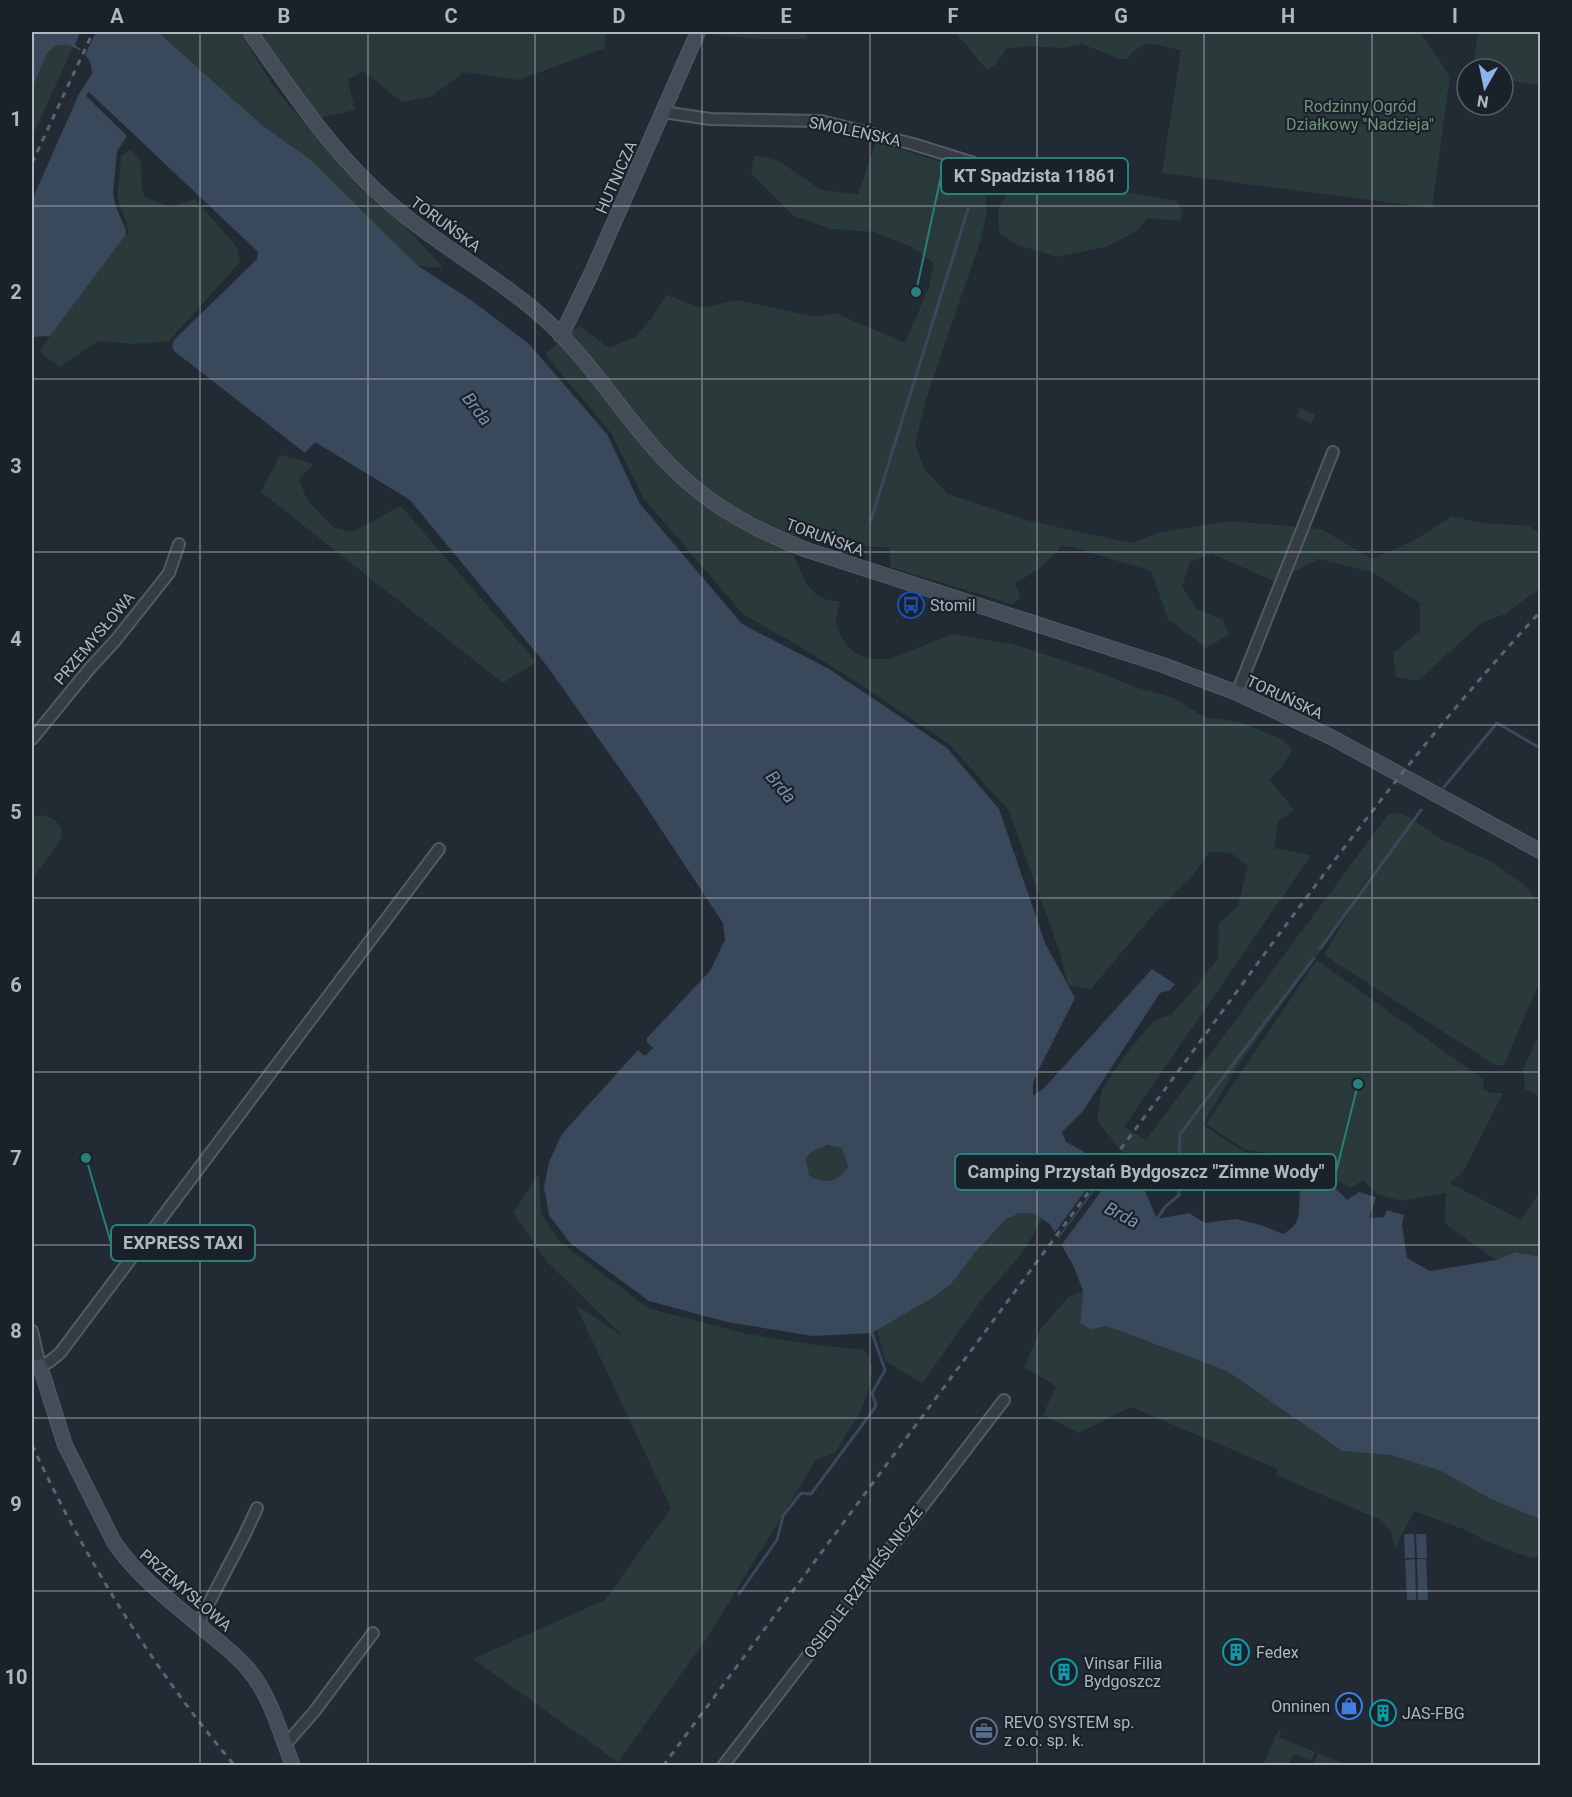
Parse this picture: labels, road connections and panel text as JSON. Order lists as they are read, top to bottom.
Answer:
{
  "streets": {
    "street": [
      "SMOLEŃSKA",
      "HUTNICZA",
      "TORUŃSKA",
      "PRZEMYSŁOWA",
      "OSIEDLE RZEMIEŚLNICZE"
    ]
  },
  "crossings": [
    ["SMOLEŃSKA", "HUTNICZA"],
    ["HUTNICZA", "TORUŃSKA"]
  ],
  "water": ["Brda"],
  "parks": ["Rodzinny Ogród Działkowy \"Nadzieja\""],
  "places": {
    "other": ["KT Spadzista 11861", "Camping Przystań Bydgoszcz \"Zimne Wody\"", "EXPRESS TAXI"],
    "bus stop": ["Stomil"],
    "building": ["Fedex", "Vinsar Filia Bydgoszcz", "JAS-FBG"],
    "shop": ["Onninen"],
    "office": ["REVO SYSTEM sp. z o.o. sp. k."]
  },
  "north": "bottom",
  "grid": {
    "columns": [
      "A",
      "B",
      "C",
      "D",
      "E",
      "F",
      "G",
      "H",
      "I"
    ],
    "rows": [
      "1",
      "2",
      "3",
      "4",
      "5",
      "6",
      "7",
      "8",
      "9",
      "10"
    ]
  }
}
